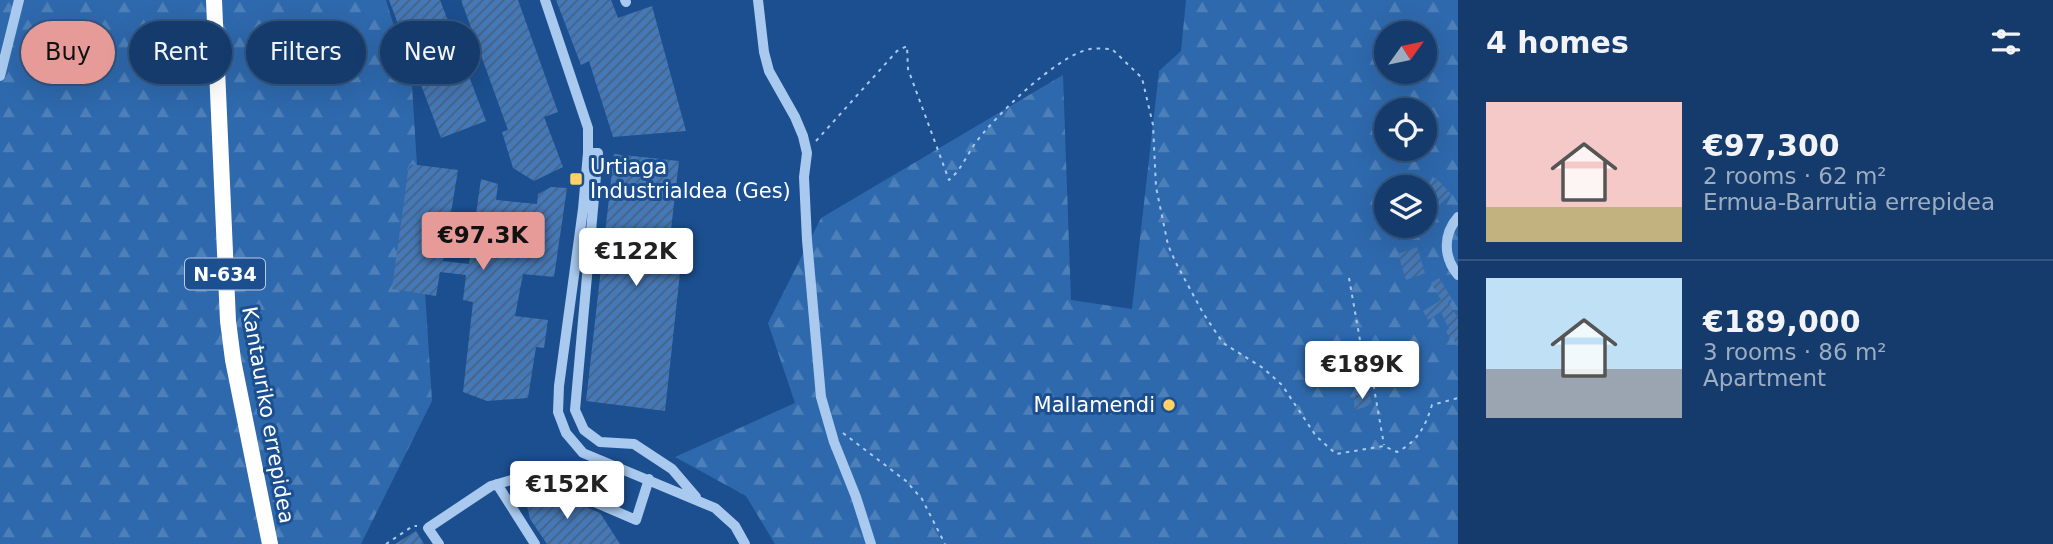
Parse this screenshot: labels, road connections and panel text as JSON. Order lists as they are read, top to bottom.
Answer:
{
  "streets": {
    "highway": ["N-634", "Kantauriko errepidea"]
  },
  "places": {
    "transit": ["Urtiaga Industrialdea (Ges)"],
    "other": ["Mallamendi"]
  },
  "north": "top right",
  "page": {
    "heading": "4 homes",
    "chip": [
      "Buy",
      "Rent",
      "Filters",
      "New"
    ],
    "list": [
      {
        "name": "€97,300",
        "note": "2 rooms · 62 m² · Ermua-Barrutia errepidea"
      },
      {
        "name": "€189,000",
        "note": "3 rooms · 86 m² · Apartment"
      }
    ],
    "price": [
      "€97.3K",
      "€122K",
      "€189K",
      "€152K"
    ]
  }
}
